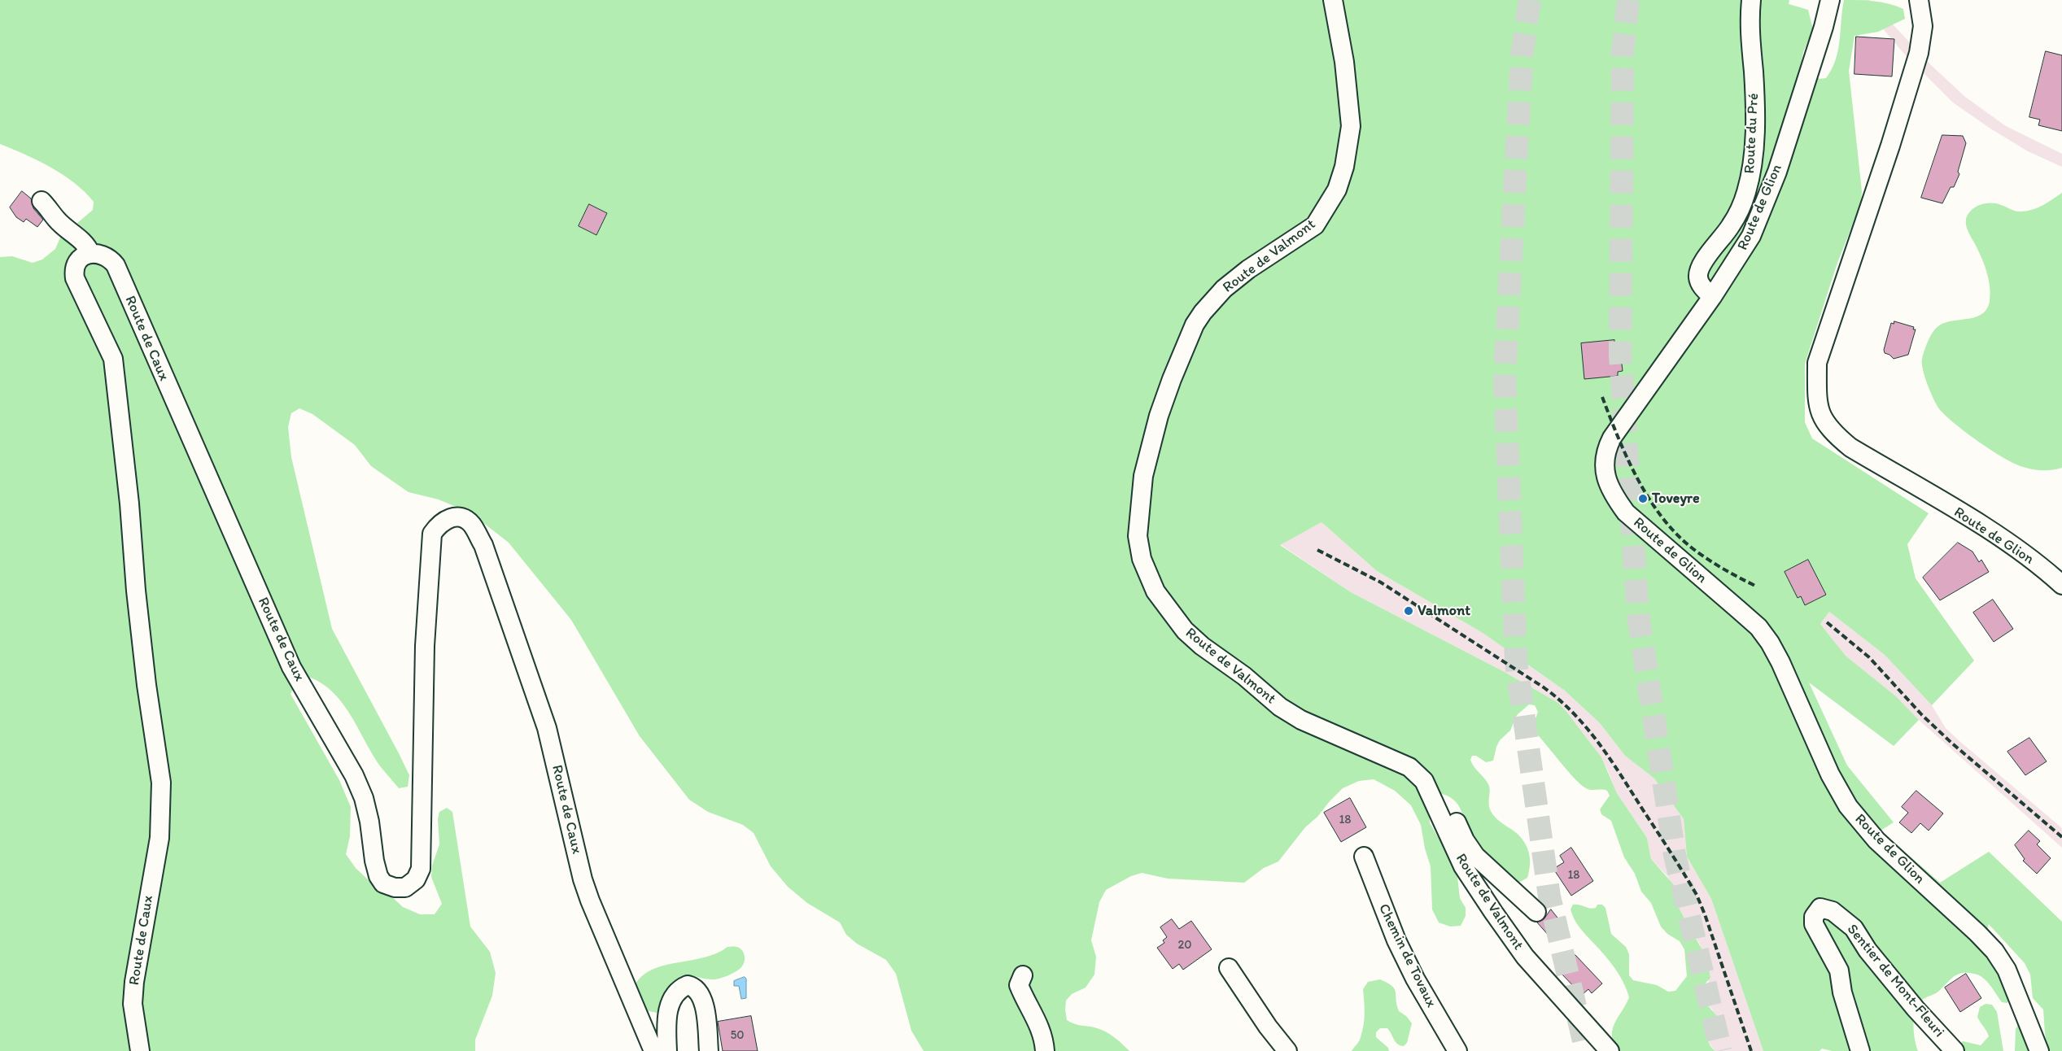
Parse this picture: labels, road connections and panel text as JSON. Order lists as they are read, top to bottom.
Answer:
{
  "streets": {
    "street": [
      "Route du Pré",
      "Route de Glion",
      "Route de Valmont",
      "Route de Caux",
      "Chemin de Tovaux",
      "Sentier de Mont-Fleuri"
    ]
  },
  "crossings": [
    ["Route du Pré", "Route de Glion"]
  ],
  "places": ["Toveyre", "Valmont"],
  "house_numbers": [
    "18",
    "18",
    "20",
    "50"
  ]
}
